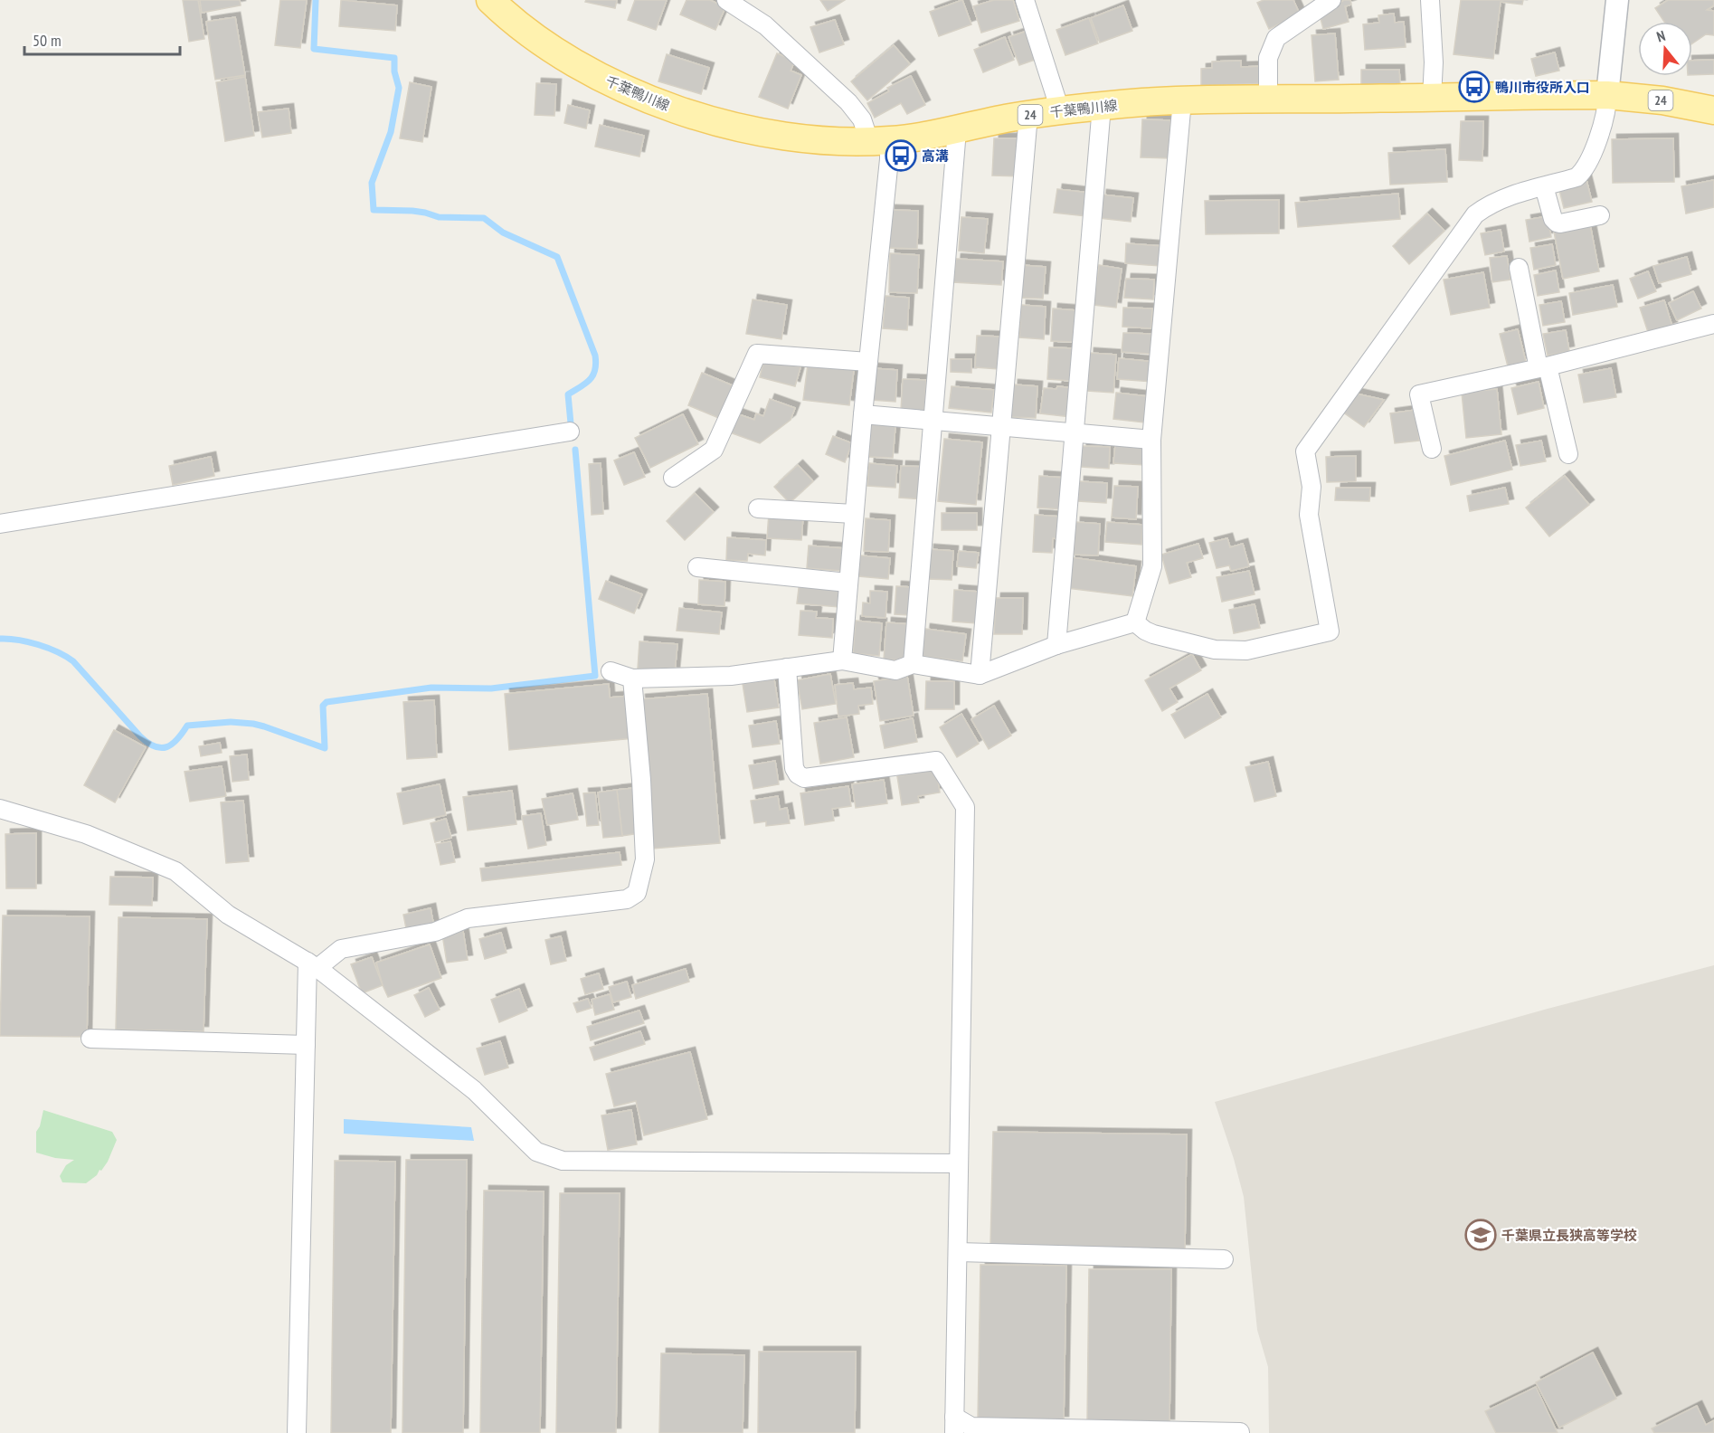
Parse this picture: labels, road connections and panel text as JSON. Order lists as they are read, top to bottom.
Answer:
{
  "streets": {
    "main road": ["千葉鴨川線", "24"]
  },
  "places": {
    "bus stop": ["鴨川市役所入口", "高溝"],
    "school or university": ["千葉県立長狭高等学校"]
  },
  "scale_bar": "50 m",
  "north": "top"
}
